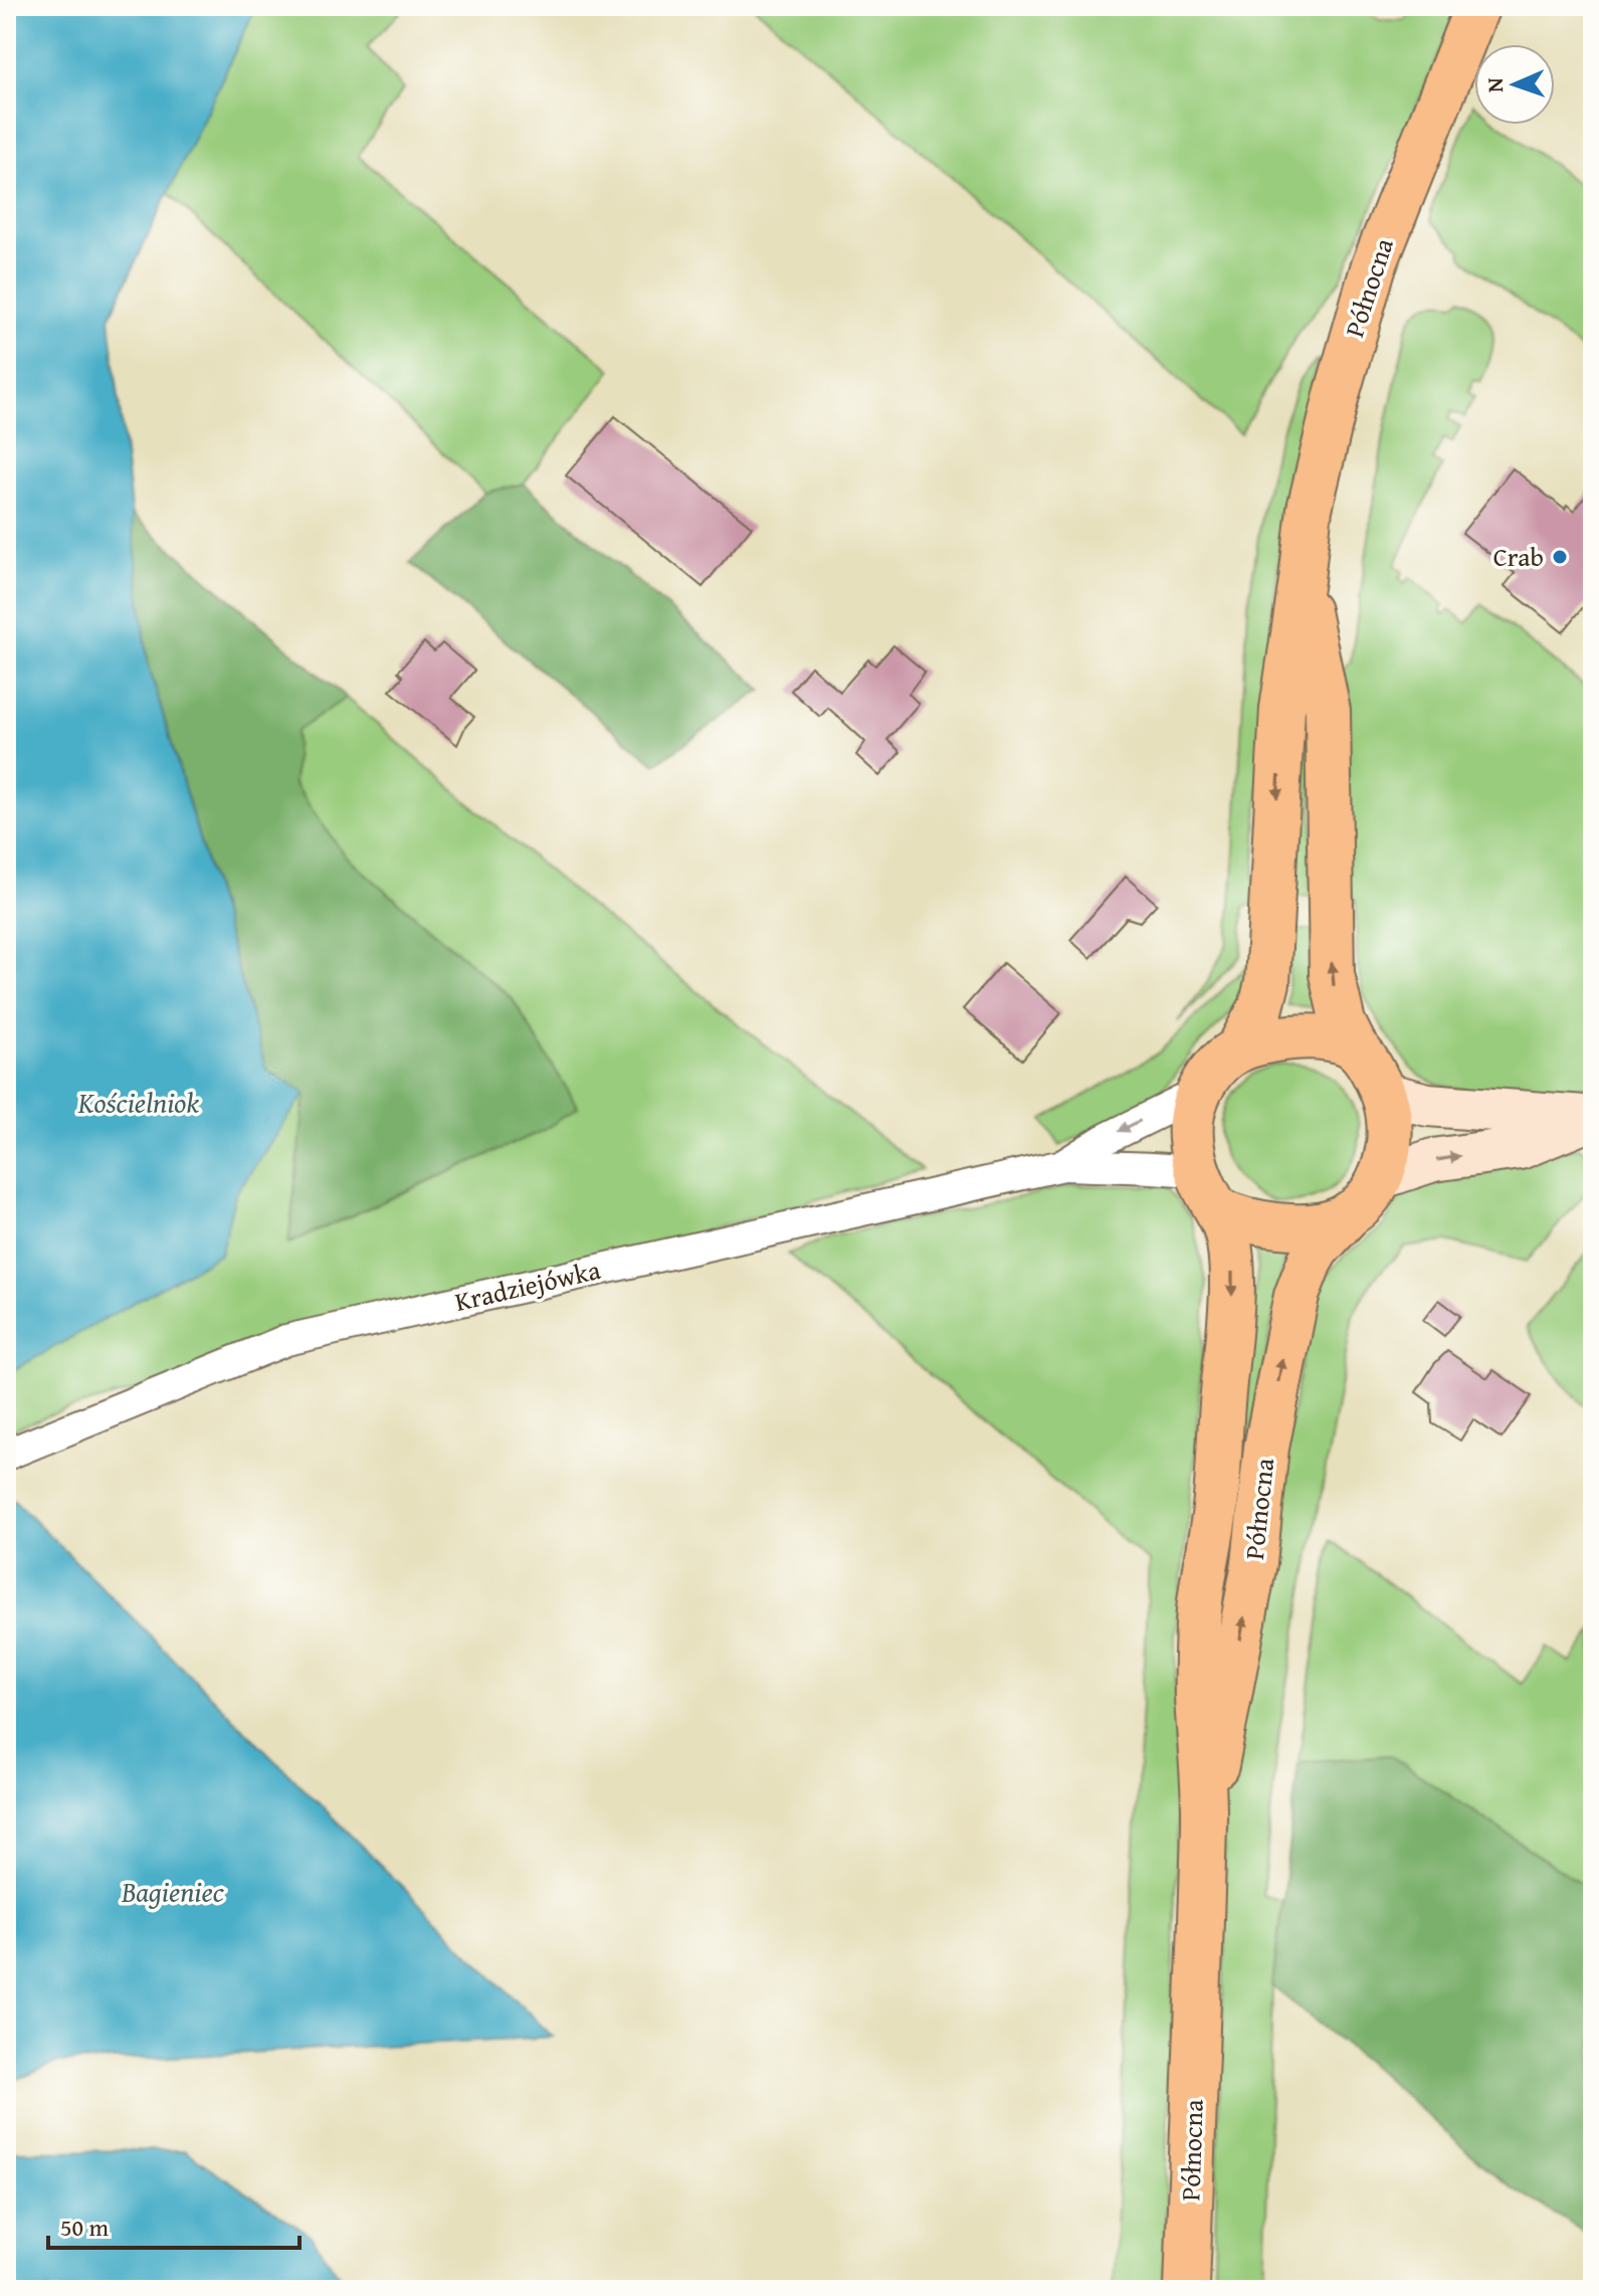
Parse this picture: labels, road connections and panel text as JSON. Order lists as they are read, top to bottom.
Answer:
{
  "streets": {
    "main road": ["Północna"],
    "street": ["Kradziejówka"]
  },
  "crossings": [
    ["Północna", "Kradziejówka"]
  ],
  "water": ["Kościelniok", "Bagieniec"],
  "places": ["Crab"],
  "scale_bar": "50 m",
  "north": "left"
}
